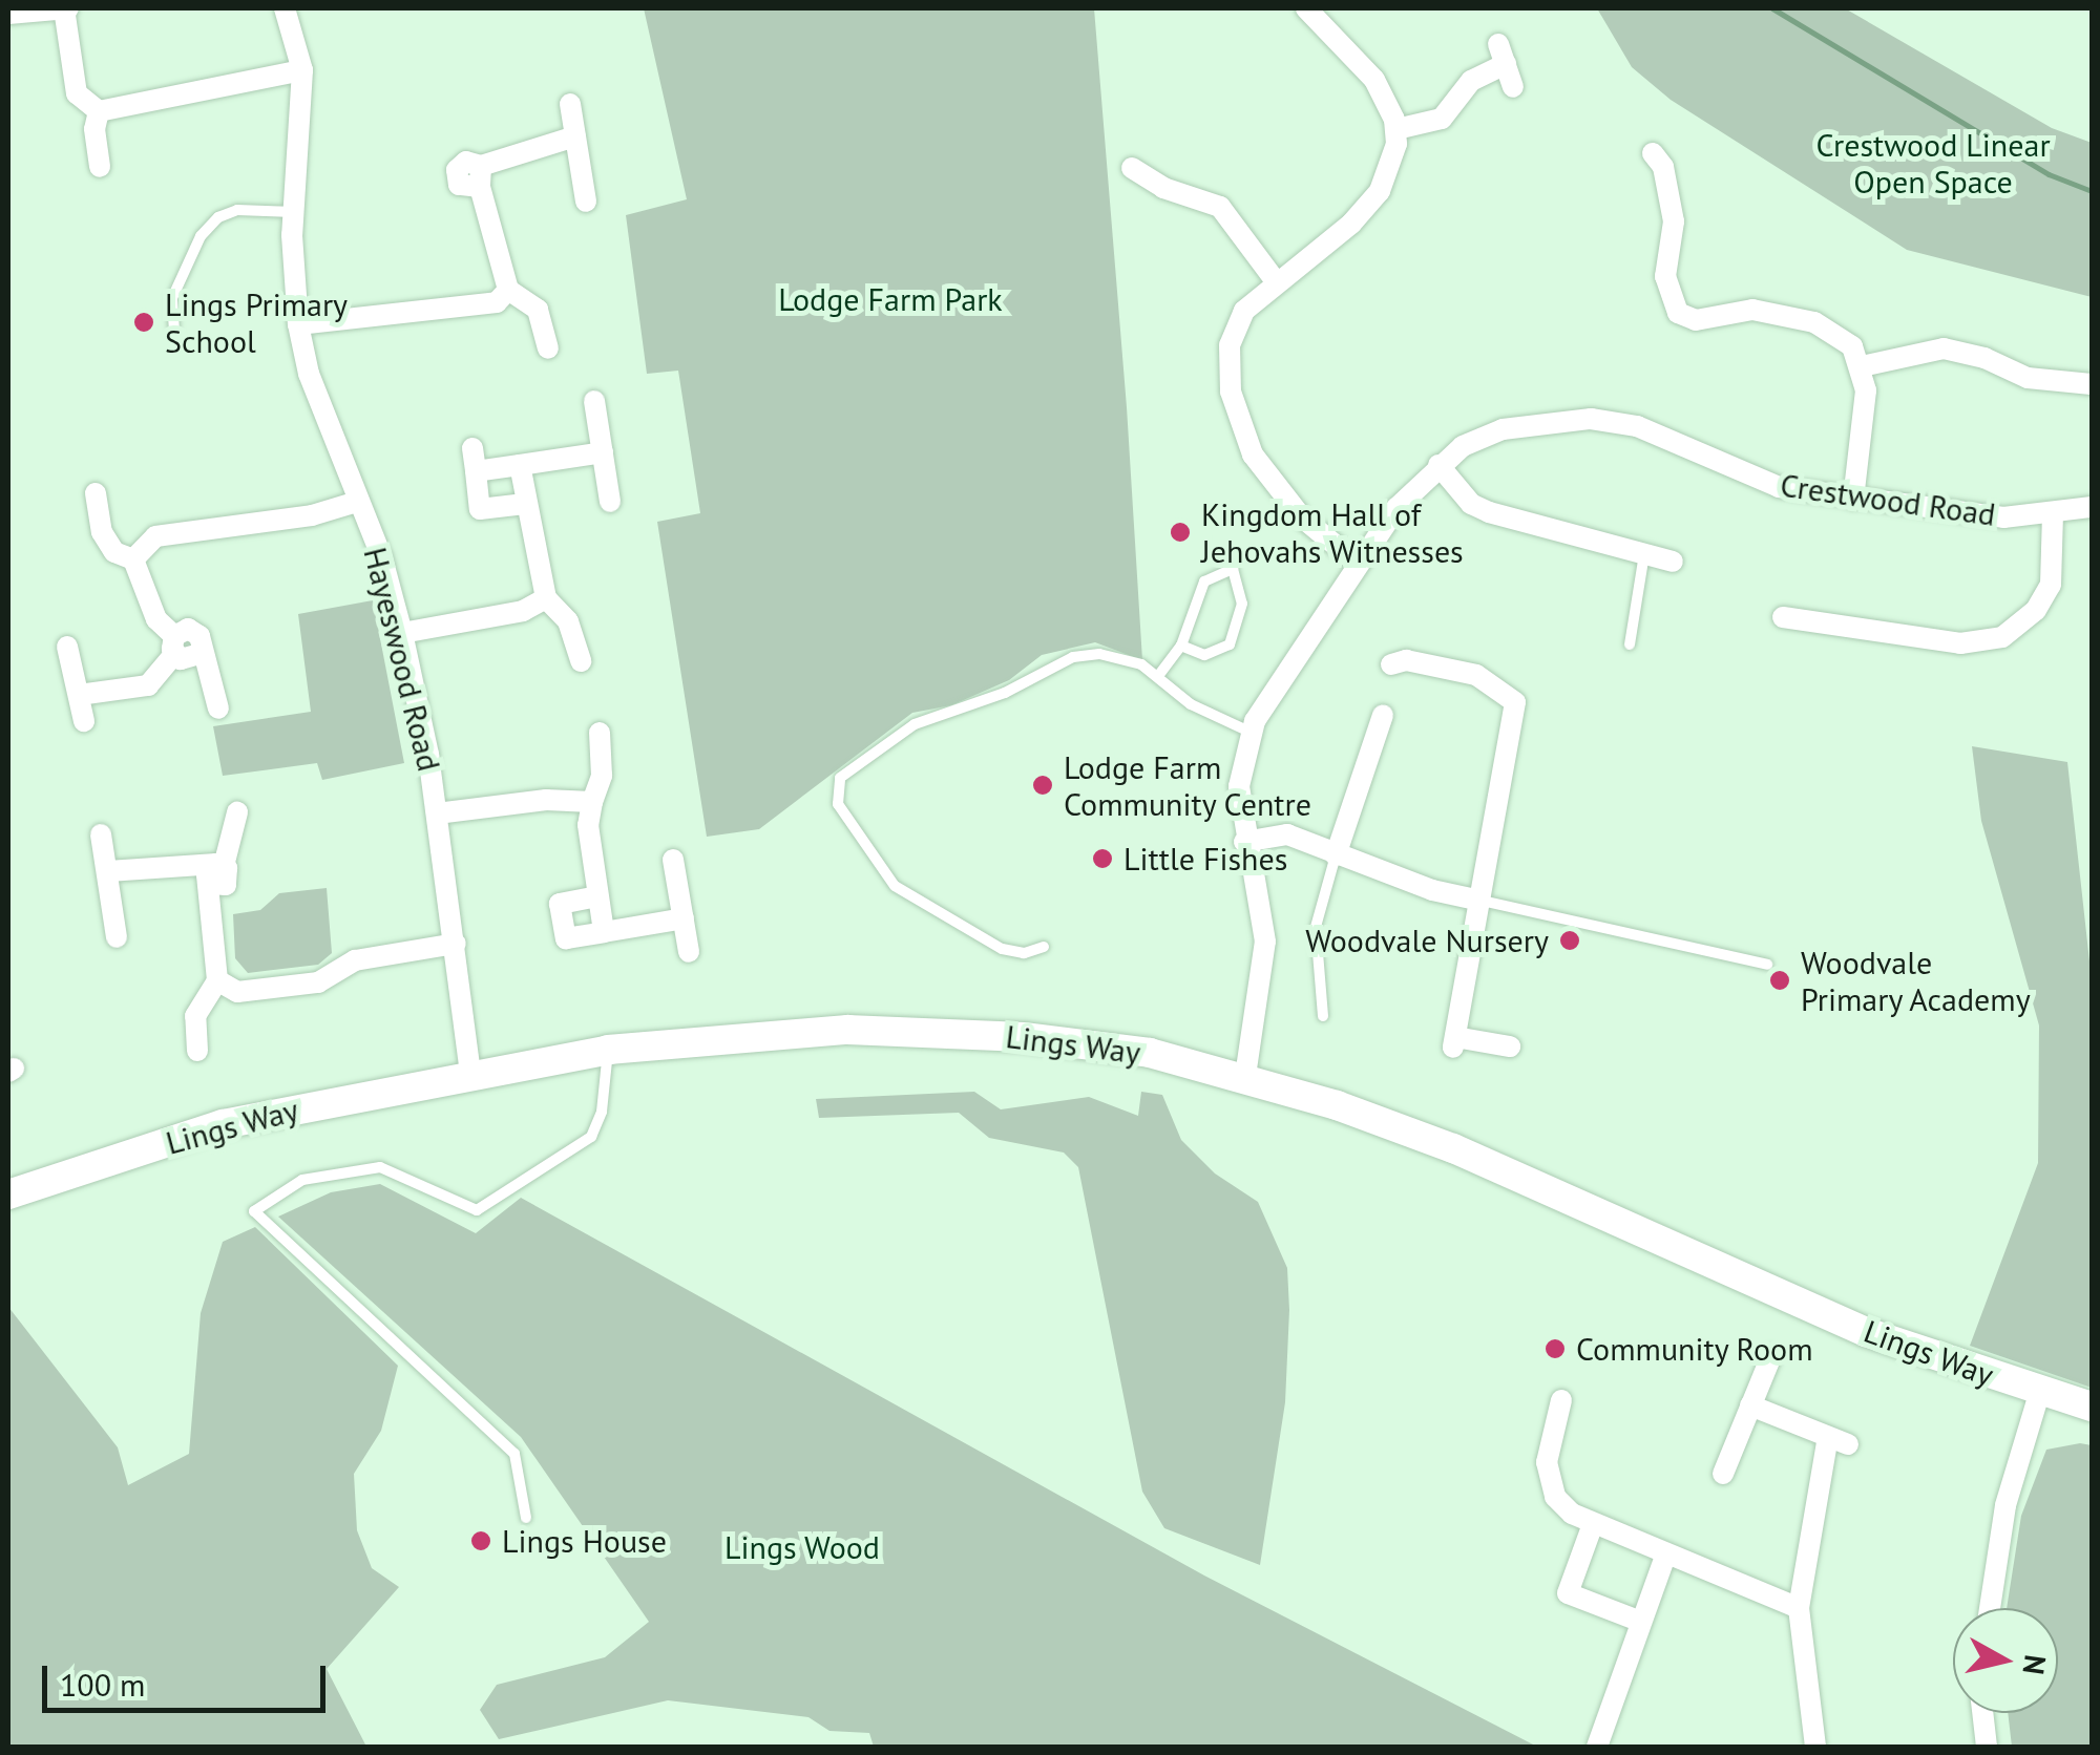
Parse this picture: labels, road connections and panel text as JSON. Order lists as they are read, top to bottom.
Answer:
{
  "streets": {
    "street": ["Crestwood Road", "Hayeswood Road", "Lings Way"]
  },
  "crossings": [
    ["Crestwood Road", "Lings Way"],
    ["Hayeswood Road", "Lings Way"]
  ],
  "parks": ["Crestwood Linear Open Space", "Lodge Farm Park", "Lings Wood"],
  "places": [
    "Lings Primary School",
    "Kingdom Hall of Jehovahs Witnesses",
    "Lodge Farm Community Centre",
    "Little Fishes",
    "Woodvale Nursery",
    "Woodvale Primary Academy",
    "Community Room",
    "Lings House"
  ],
  "scale_bar": "100 m",
  "north": "right"
}
